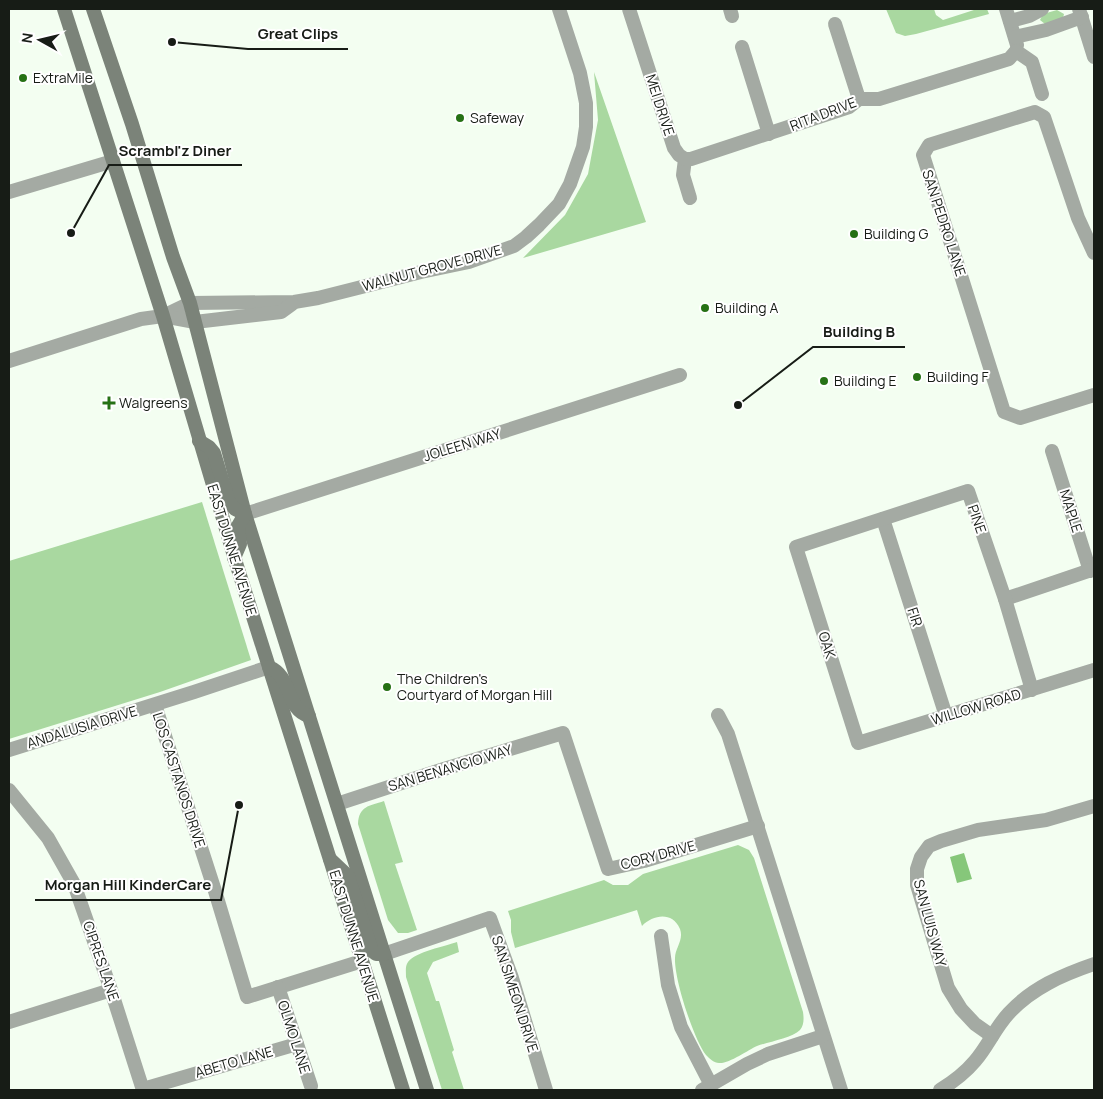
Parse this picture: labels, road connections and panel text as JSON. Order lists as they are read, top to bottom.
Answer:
{
  "streets": {
    "main road": ["EAST DUNNE AVENUE"],
    "street": [
      "MEI DRIVE",
      "RITA DRIVE",
      "SAN PEDRO LANE",
      "WALNUT GROVE DRIVE",
      "JOLEEN WAY",
      "MAPLE",
      "PINE",
      "FIR",
      "OAK",
      "WILLOW ROAD",
      "ANDALUSIA DRIVE",
      "SAN BENANCIO WAY",
      "LOS CASTANOS DRIVE",
      "CORY DRIVE",
      "SAN LUIS WAY",
      "CIPRES LANE",
      "SAN SIMEON DRIVE",
      "OLMO LANE",
      "ABETO LANE"
    ]
  },
  "crossings": [
    ["MEI DRIVE", "RITA DRIVE"],
    ["WALNUT GROVE DRIVE", "EAST DUNNE AVENUE"],
    ["JOLEEN WAY", "EAST DUNNE AVENUE"],
    ["PINE", "FIR"],
    ["PINE", "OAK"],
    ["PINE", "WILLOW ROAD"],
    ["EAST DUNNE AVENUE", "ANDALUSIA DRIVE"],
    ["EAST DUNNE AVENUE", "SAN BENANCIO WAY"],
    ["EAST DUNNE AVENUE", "LOS CASTANOS DRIVE"],
    ["EAST DUNNE AVENUE", "SAN SIMEON DRIVE"],
    ["FIR", "WILLOW ROAD"],
    ["OAK", "WILLOW ROAD"],
    ["ANDALUSIA DRIVE", "LOS CASTANOS DRIVE"],
    ["SAN BENANCIO WAY", "CORY DRIVE"],
    ["LOS CASTANOS DRIVE", "OLMO LANE"],
    ["CIPRES LANE", "ABETO LANE"],
    ["OLMO LANE", "ABETO LANE"]
  ],
  "places": {
    "other": [
      "Great Clips",
      "ExtraMile",
      "Safeway",
      "Scrambl'z Diner",
      "Building G",
      "Building A",
      "Building F",
      "Building E",
      "Building B",
      "The Children's Courtyard of Morgan Hill",
      "Morgan Hill KinderCare"
    ],
    "health": ["Walgreens"]
  },
  "north": "left"
}
